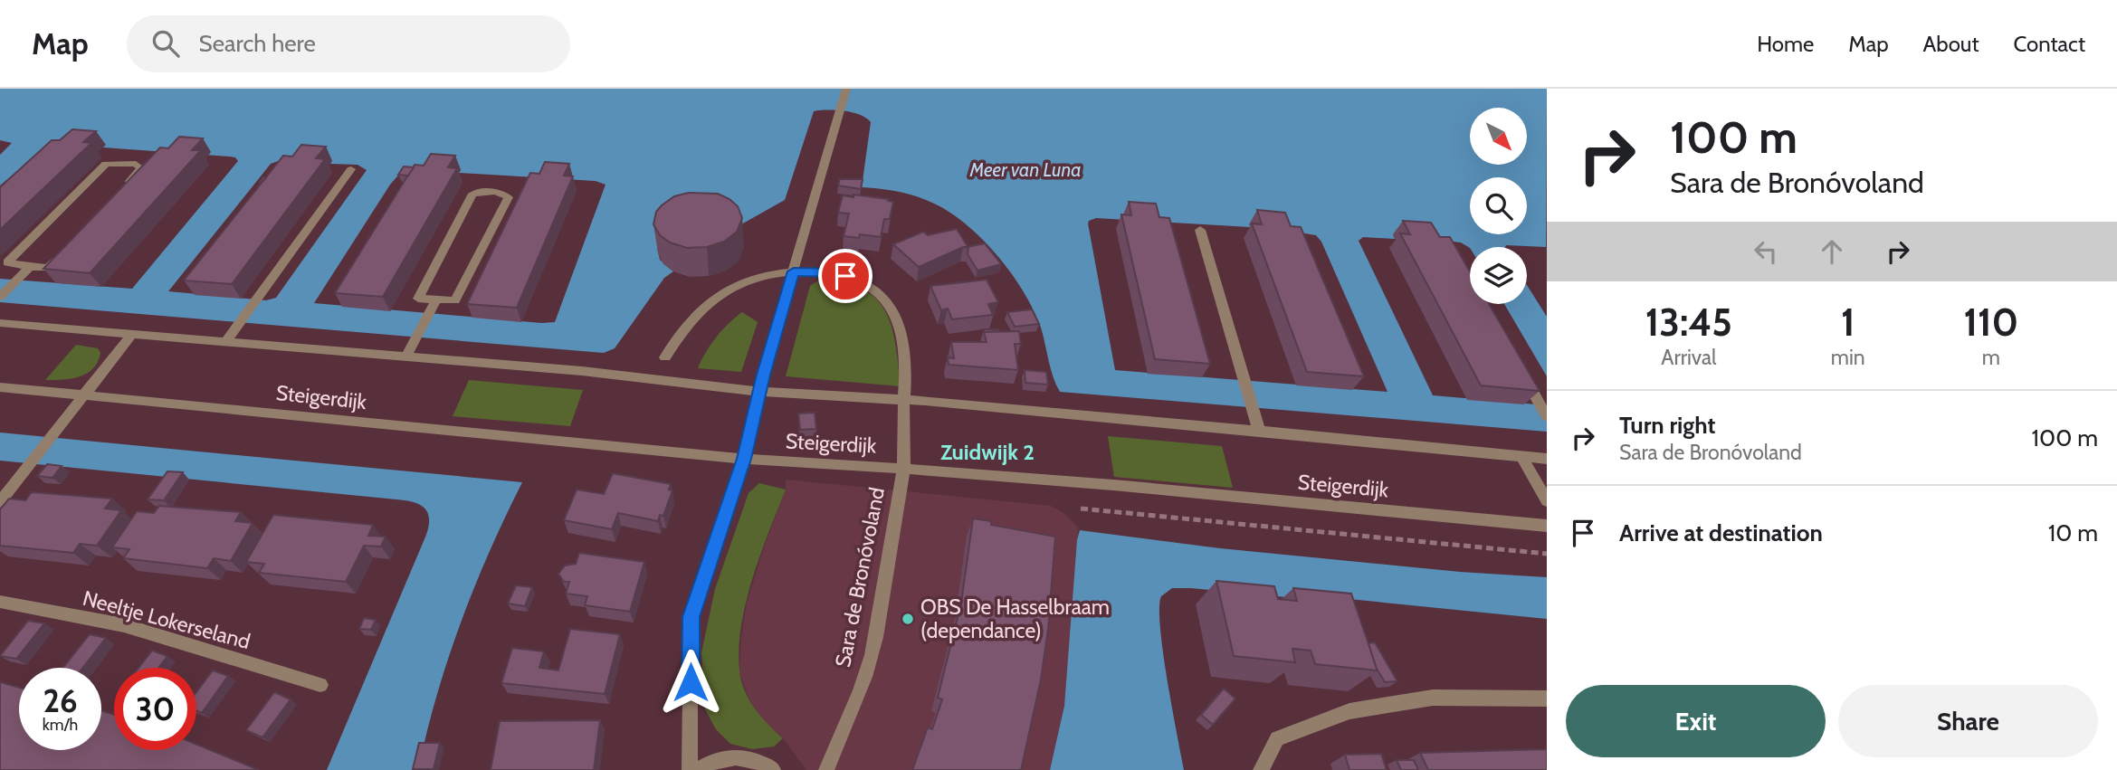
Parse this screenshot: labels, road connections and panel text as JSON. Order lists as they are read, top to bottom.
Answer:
{
  "streets": {
    "street": ["Steigerdijk", "Sara de Bronóvoland", "Neeltje Lokerseland"]
  },
  "crossings": [
    ["Steigerdijk", "Sara de Bronóvoland"]
  ],
  "districts": ["Zuidwijk 2"],
  "water": ["Meer van Luna"],
  "places": ["OBS De Hasselbraam (dependance)"],
  "north": "bottom right",
  "page": {
    "header": "Map",
    "search": "Search here",
    "nav": [
      "Home",
      "Map",
      "About",
      "Contact"
    ],
    "turn": ["100 m", "Sara de Bronóvoland"],
    "eta": [
      "13:45",
      "Arrival",
      "1",
      "min",
      "110",
      "m"
    ],
    "list": [
      {
        "name": "Turn right",
        "note": "Sara de Bronóvoland",
        "value": "100 m"
      },
      {
        "name": "Arrive at destination",
        "value": "10 m"
      }
    ],
    "speed": "26 km/h",
    "limit": "30",
    "buttons": ["Exit", "Share"]
  }
}
